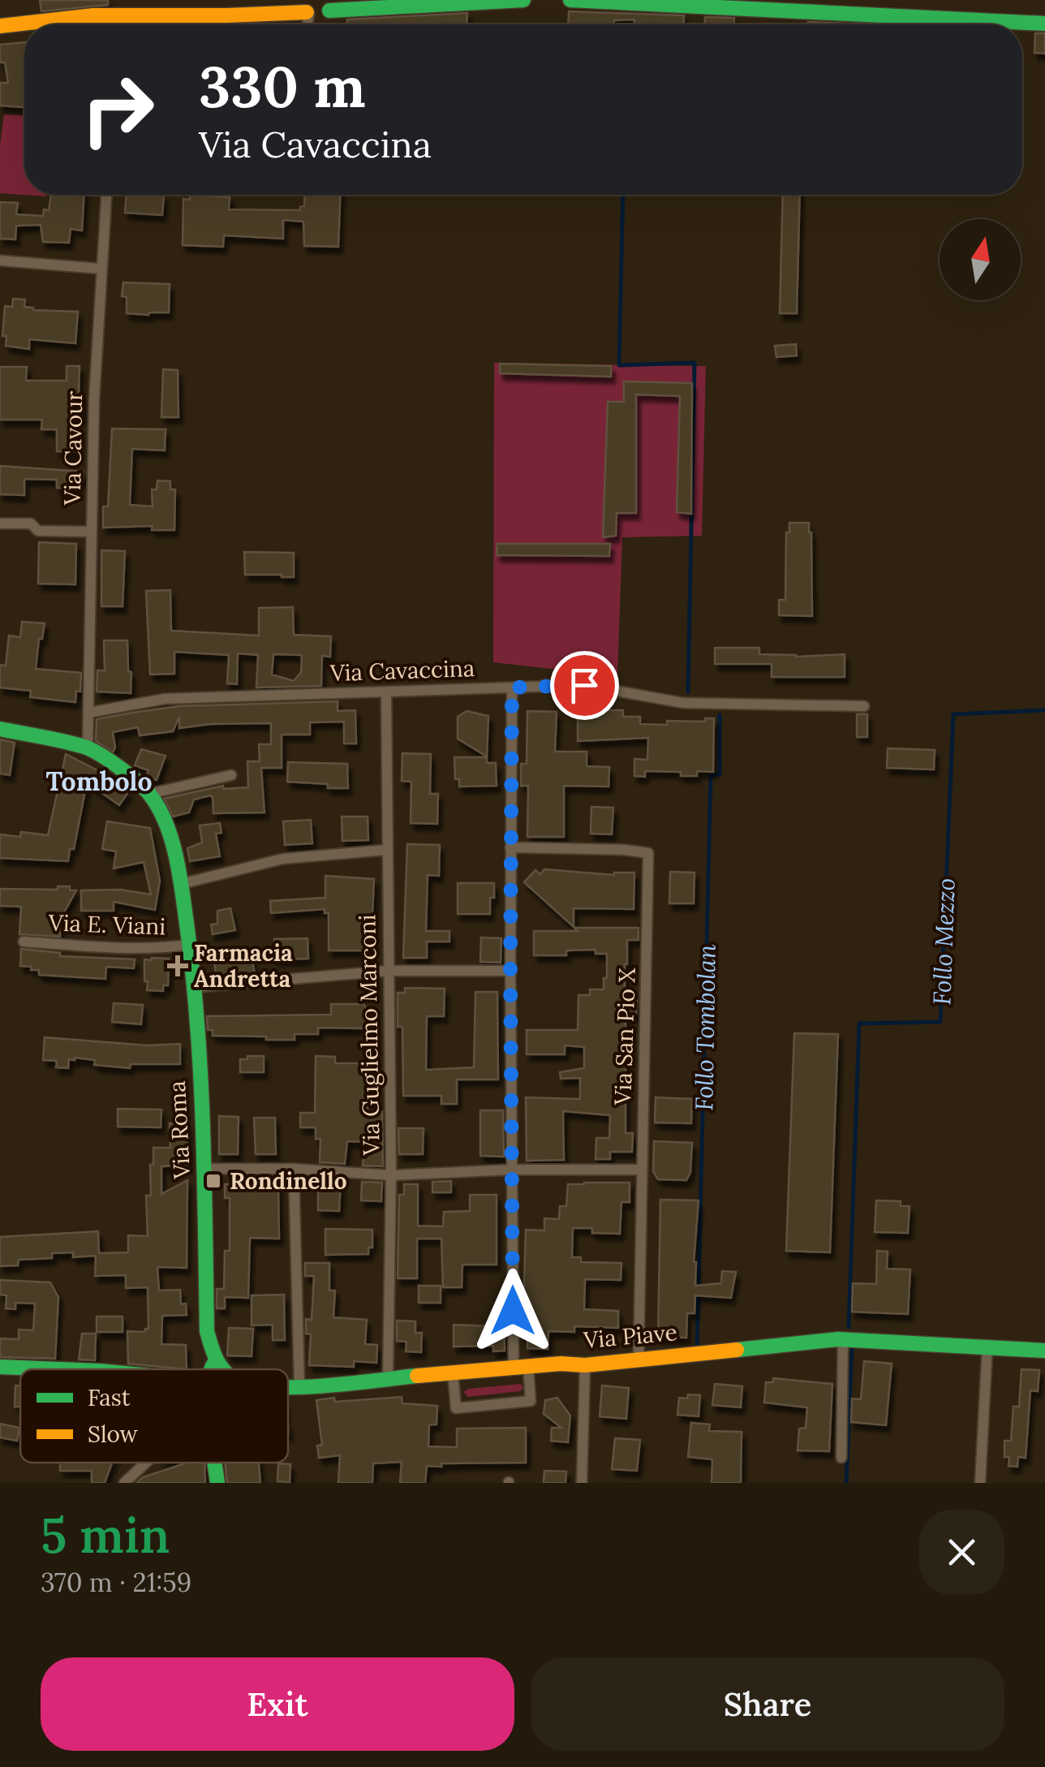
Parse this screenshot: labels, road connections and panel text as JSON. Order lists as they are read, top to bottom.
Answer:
{
  "streets": {
    "main road": ["Via Roma", "Via Piave"],
    "street": [
      "Via Cavour",
      "Via Cavaccina",
      "Via E. Viani",
      "Via Guglielmo Marconi",
      "Via San Pio X"
    ]
  },
  "crossings": [
    ["Via Cavour", "Via Cavaccina"],
    ["Via Cavaccina", "Via Guglielmo Marconi"],
    ["Via E. Viani", "Via Roma"],
    ["Via Guglielmo Marconi", "Via Piave"],
    ["Via San Pio X", "Via Piave"],
    ["Via Roma", "Via Piave"]
  ],
  "districts": ["Tombolo"],
  "water": ["Follo Mezzo", "Follo Tombolan"],
  "places": {
    "health": ["Farmacia Andretta"],
    "transit": ["Rondinello"]
  },
  "legend": ["Fast", "Slow"],
  "north": "top",
  "page": {
    "turn": ["330 m", "Via Cavaccina"],
    "heading": ["5 min", "370 m · 21:59"],
    "buttons": ["Exit", "Share"]
  }
}
